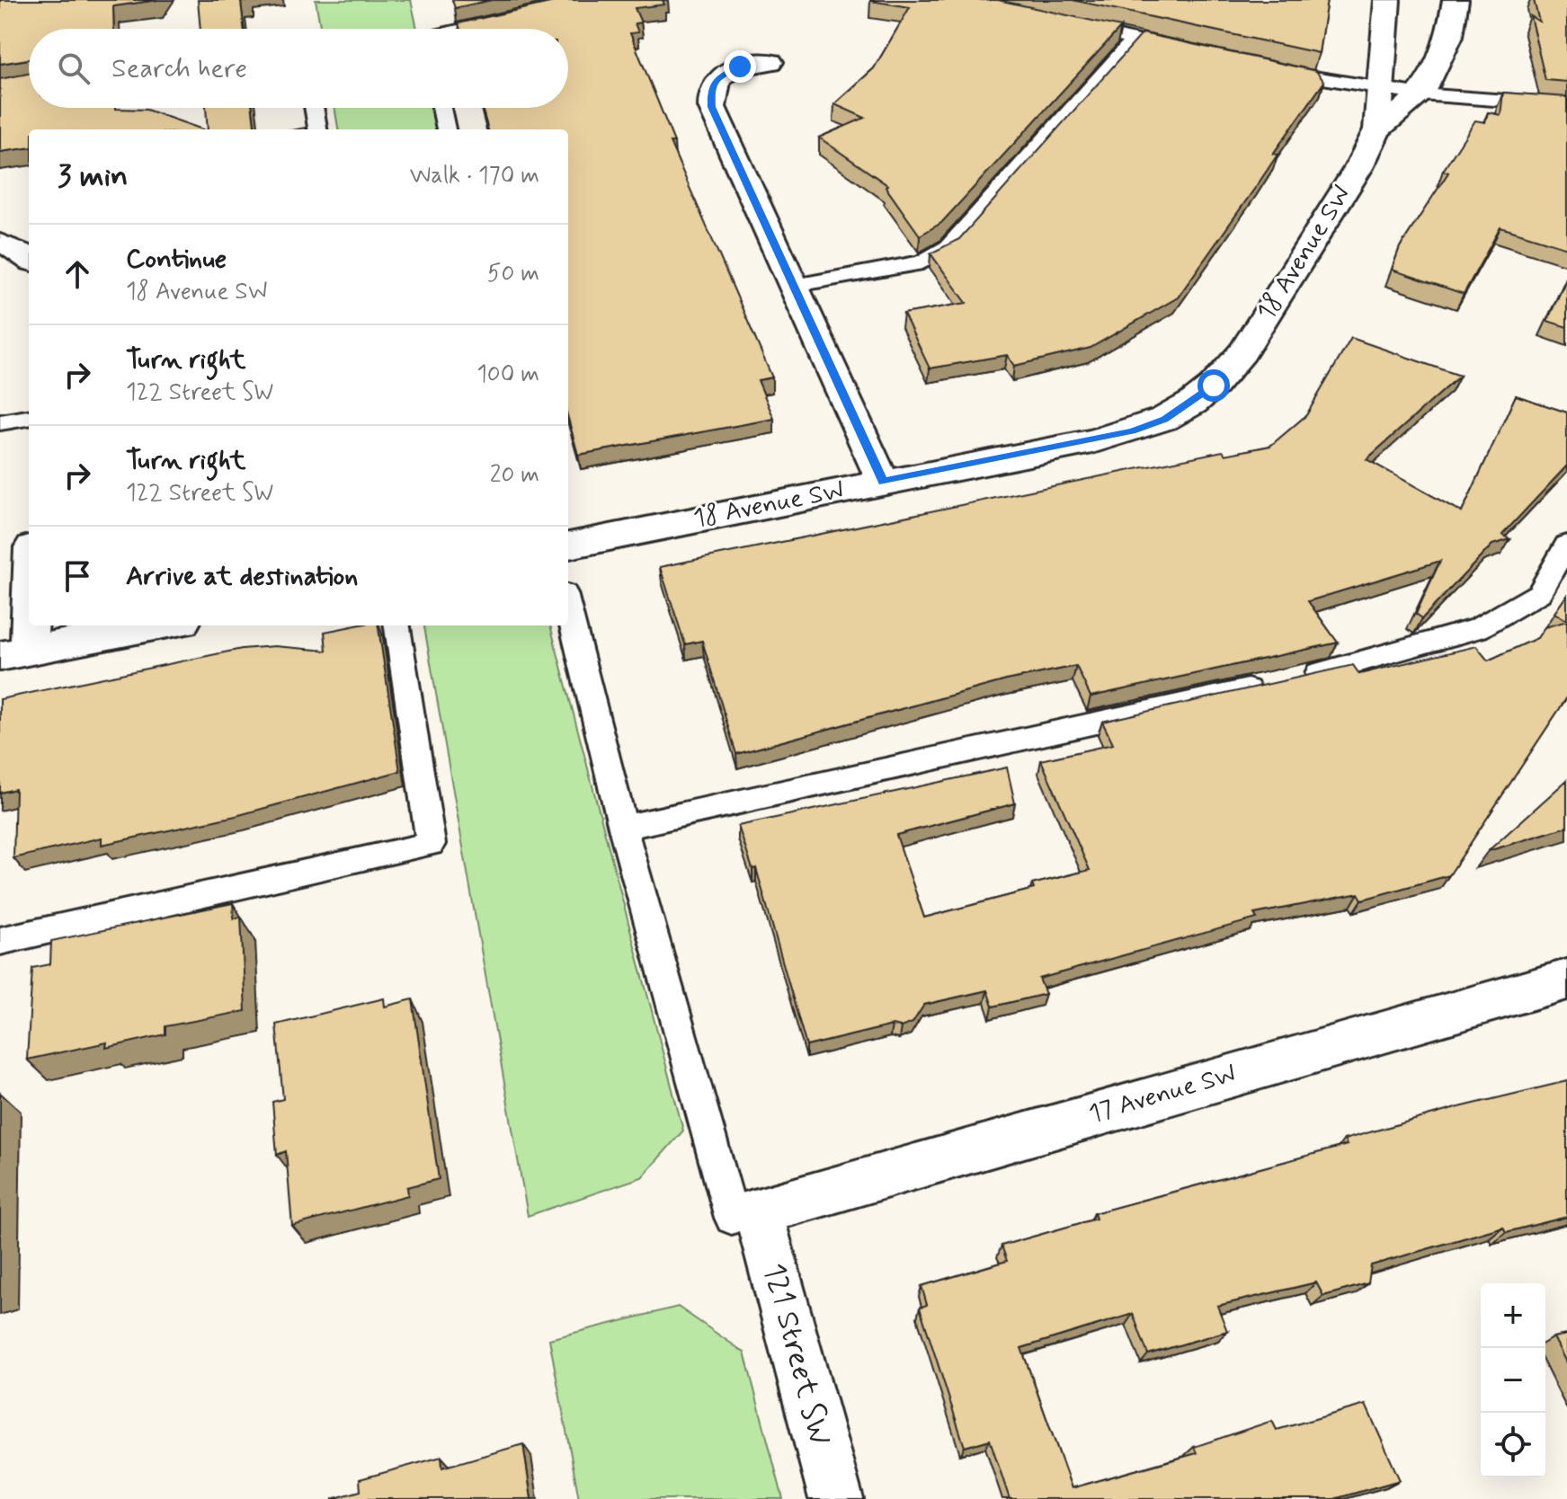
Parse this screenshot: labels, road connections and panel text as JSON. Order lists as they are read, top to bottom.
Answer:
{
  "streets": {
    "street": ["18 Avenue SW", "17 Avenue SW", "121 Street SW"]
  },
  "crossings": [
    ["17 Avenue SW", "121 Street SW"]
  ],
  "page": {
    "search": "Search here",
    "heading": ["3 min", "Walk · 170 m"],
    "list": [
      ["Continue", "18 Avenue SW", "50 m"],
      ["Turn right", "122 Street SW", "100 m"],
      ["Turn right", "122 Street SW", "20 m"],
      "Arrive at destination"
    ],
    "map_buttons": ["+", "−"]
  }
}
